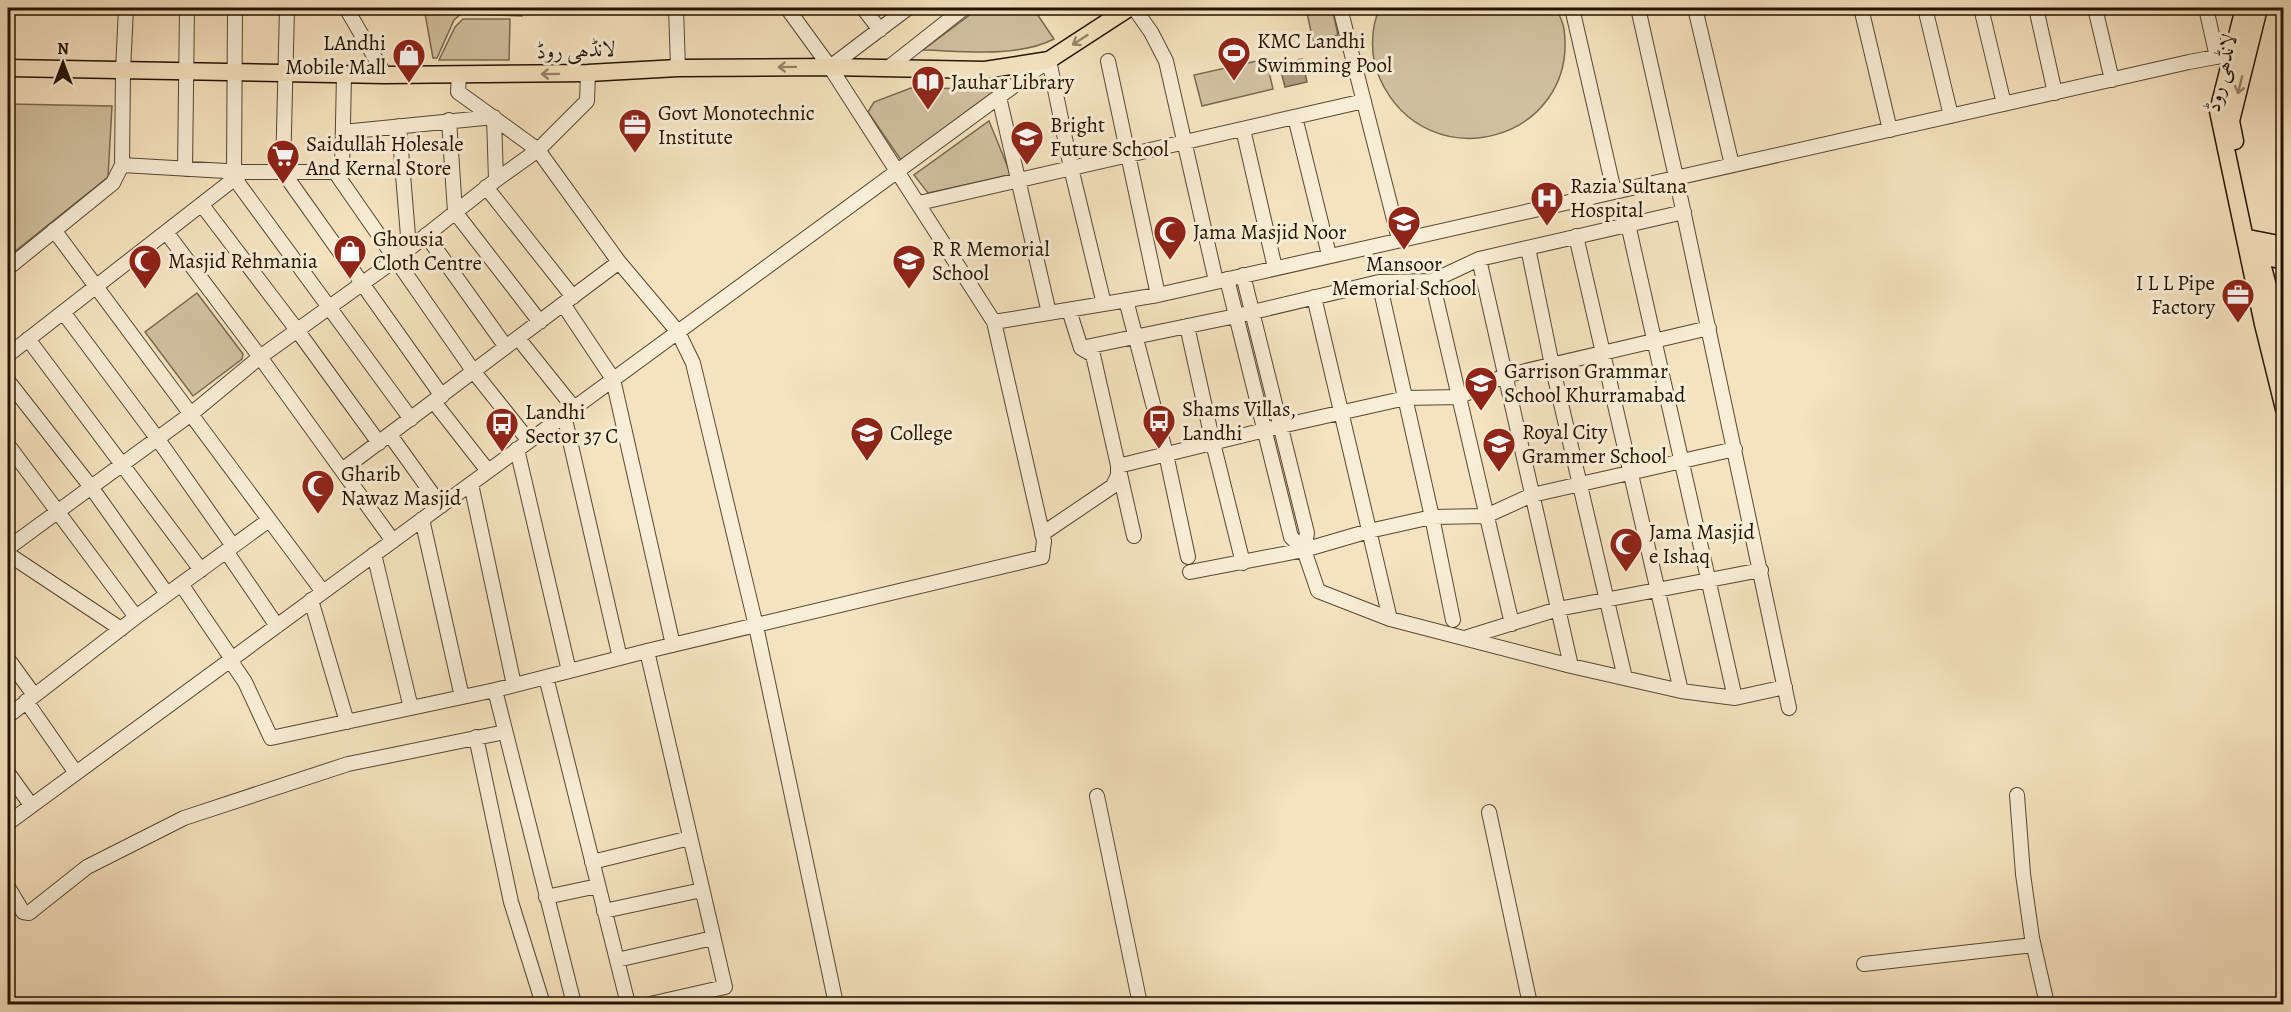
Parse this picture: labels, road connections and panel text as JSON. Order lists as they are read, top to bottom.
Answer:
{
  "streets": {
    "main road": ["لانڈھی روڈ"]
  },
  "places": {
    "sports": ["KMC Landhi Swimming Pool"],
    "shop": ["LAndhi Mobile Mall", "Ghousia Cloth Centre"],
    "library": ["Jauhar Library"],
    "office": ["Govt Monotechnic Institute", "I L L Pipe Factory"],
    "school or university": [
      "Bright Future School",
      "Mansoor Memorial School",
      "R R Memorial School",
      "Garrison Grammar School Khurramabad",
      "College",
      "Royal City Grammer School"
    ],
    "supermarket": ["Saidullah Holesale And Kernal Store"],
    "hospital": ["Razia Sultana Hospital"],
    "mosque": [
      "Jama Masjid Noor",
      "Masjid Rehmania",
      "Gharib Nawaz Masjid",
      "Jama Masjid e Ishaq"
    ],
    "bus stop": ["Shams Villas, Landhi", "Landhi Sector 37 C"]
  },
  "north": "top"
}
